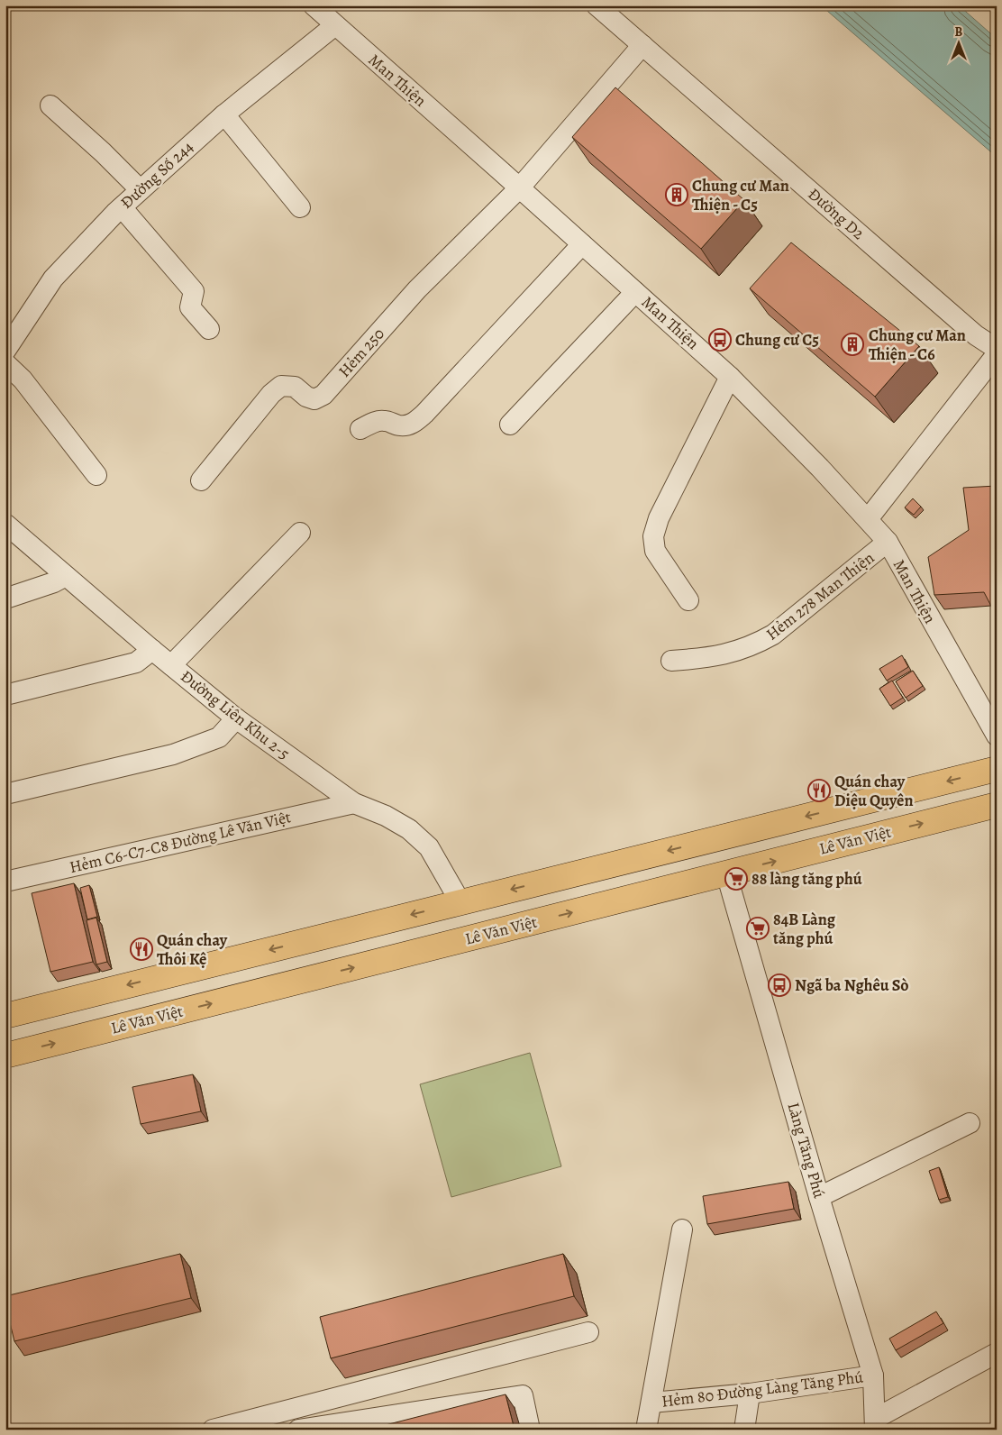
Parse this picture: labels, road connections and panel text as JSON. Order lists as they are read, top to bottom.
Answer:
{
  "streets": {
    "main road": ["Lê Văn Việt"],
    "street": [
      "Man Thiện",
      "Đường Số 244",
      "Đường D2",
      "Hẻm 250",
      "Hẻm 278 Man Thiện",
      "Đường Liên Khu 2-5",
      "Hẻm C6-C7-C8 Đường Lê Văn Việt",
      "Làng Tăng Phú",
      "Hẻm 80 Đường Làng Tăng Phú"
    ]
  },
  "crossings": [
    ["Man Thiện", "Đường Số 244"],
    ["Man Thiện", "Hẻm 250"],
    ["Man Thiện", "Hẻm 278 Man Thiện"],
    ["Đường Liên Khu 2-5", "Hẻm C6-C7-C8 Đường Lê Văn Việt"],
    ["Lê Văn Việt", "Làng Tăng Phú"],
    ["Làng Tăng Phú", "Hẻm 80 Đường Làng Tăng Phú"]
  ],
  "places": {
    "building": ["Chung cư Man Thiện - C5", "Chung cư Man Thiện - C6"],
    "bus stop": ["Chung cư C5", "Ngã ba Nghêu Sò"],
    "restaurant": ["Quán chay Diệu Quyên", "Quán chay Thôi Kệ"],
    "supermarket": ["88 làng tăng phú", "84B Làng tăng phú"]
  },
  "north": "top"
}
